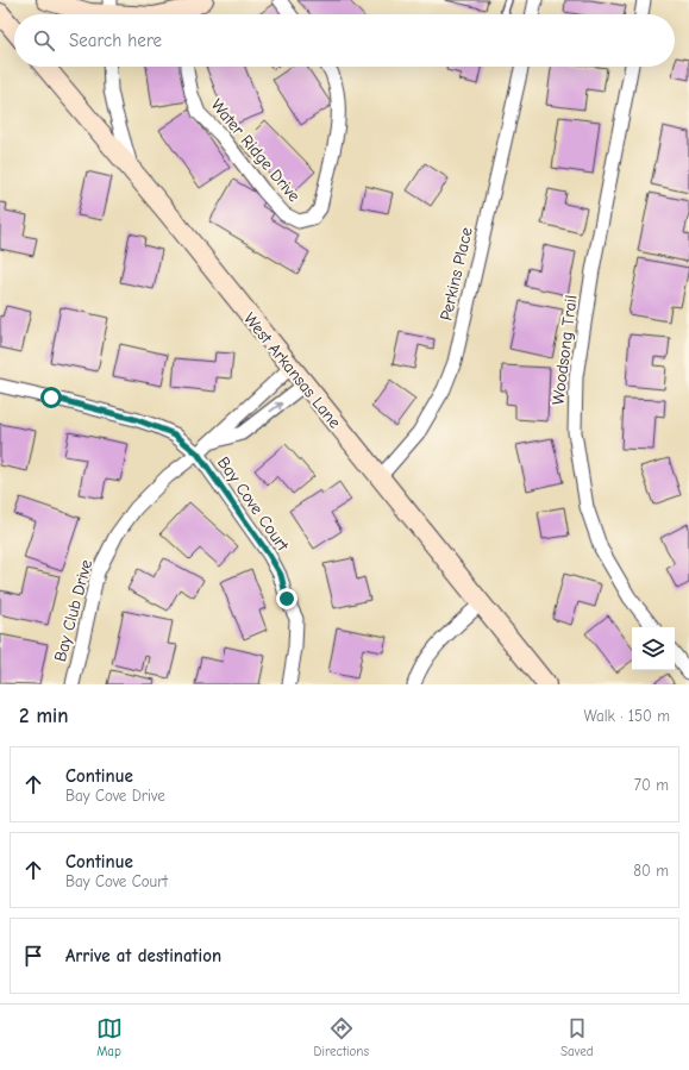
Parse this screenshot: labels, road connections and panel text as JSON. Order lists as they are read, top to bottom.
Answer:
{
  "streets": {
    "street": [
      "Water Ridge Drive",
      "Perkins Place",
      "Woodsong Trail",
      "West Arkansas Lane",
      "Bay Cove Court",
      "Bay Club Drive"
    ]
  },
  "crossings": [
    ["Perkins Place", "West Arkansas Lane"],
    ["West Arkansas Lane", "Bay Club Drive"],
    ["Bay Cove Court", "Bay Club Drive"]
  ],
  "page": {
    "search": "Search here",
    "heading": ["2 min", "Walk · 150 m"],
    "list": [
      ["Continue", "Bay Cove Drive", "70 m"],
      ["Continue", "Bay Cove Court", "80 m"],
      "Arrive at destination"
    ],
    "nav": ["Map", "Directions", "Saved"]
  }
}
